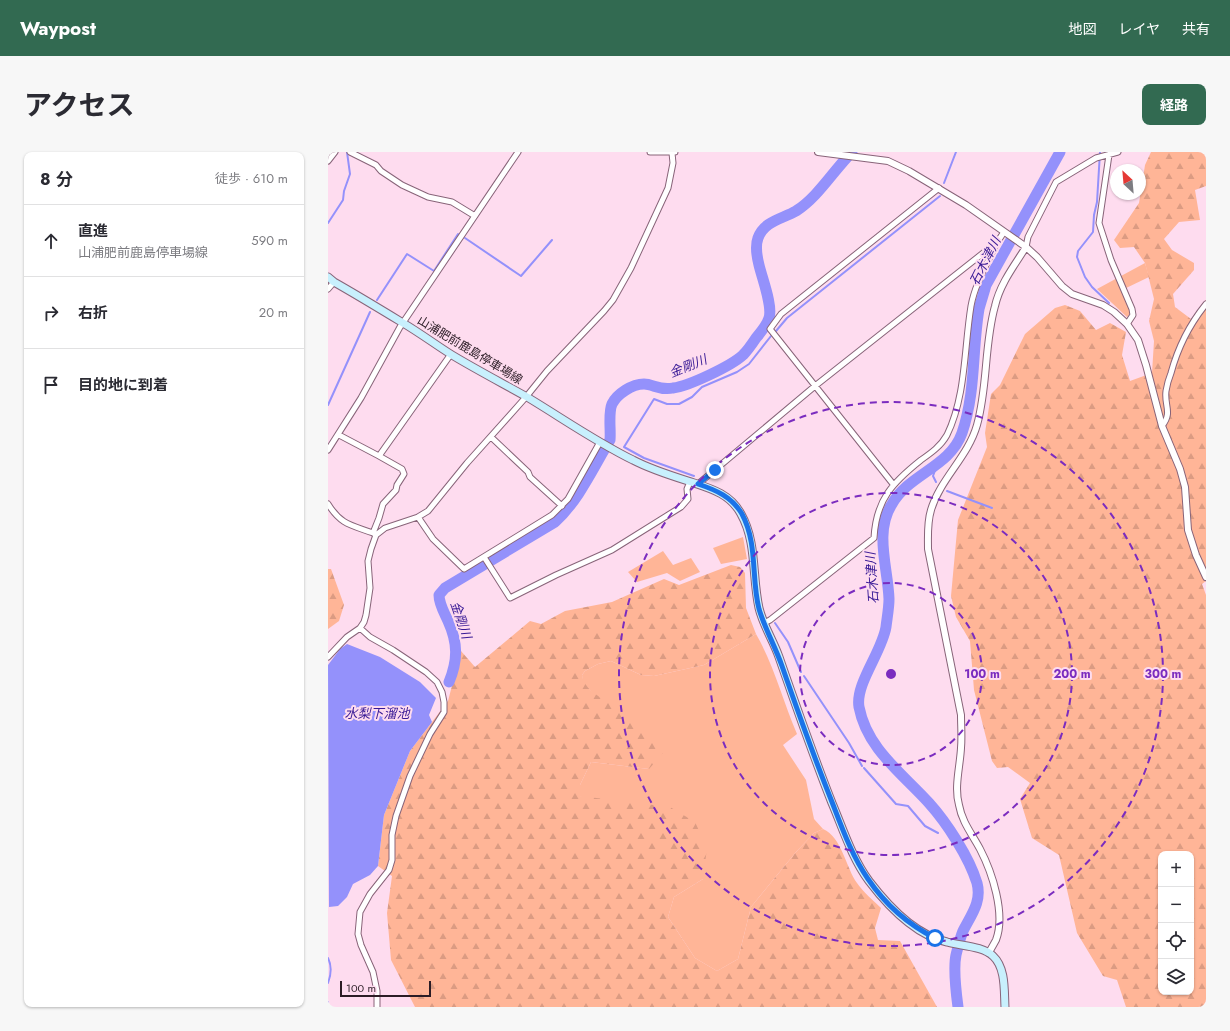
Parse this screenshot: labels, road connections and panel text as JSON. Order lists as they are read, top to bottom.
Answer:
{
  "streets": {
    "main road": ["山浦肥前鹿島停車場線"]
  },
  "water": ["石木津川", "金剛川", "水梨下溜池"],
  "scale_bar": "100 m",
  "north": "top left",
  "page": {
    "header": "Waypost",
    "nav": ["地図", "レイヤ", "共有"],
    "title": "アクセス",
    "buttons": "経路",
    "heading": ["8 分", "徒歩 · 610 m"],
    "list": [
      ["直進", "山浦肥前鹿島停車場線", "590 m"],
      ["右折", "20 m"],
      "目的地に到着"
    ],
    "map_buttons": ["+", "−"],
    "scale": "100 m"
  },
  "rings": ["100 m", "200 m", "300 m"]
}
